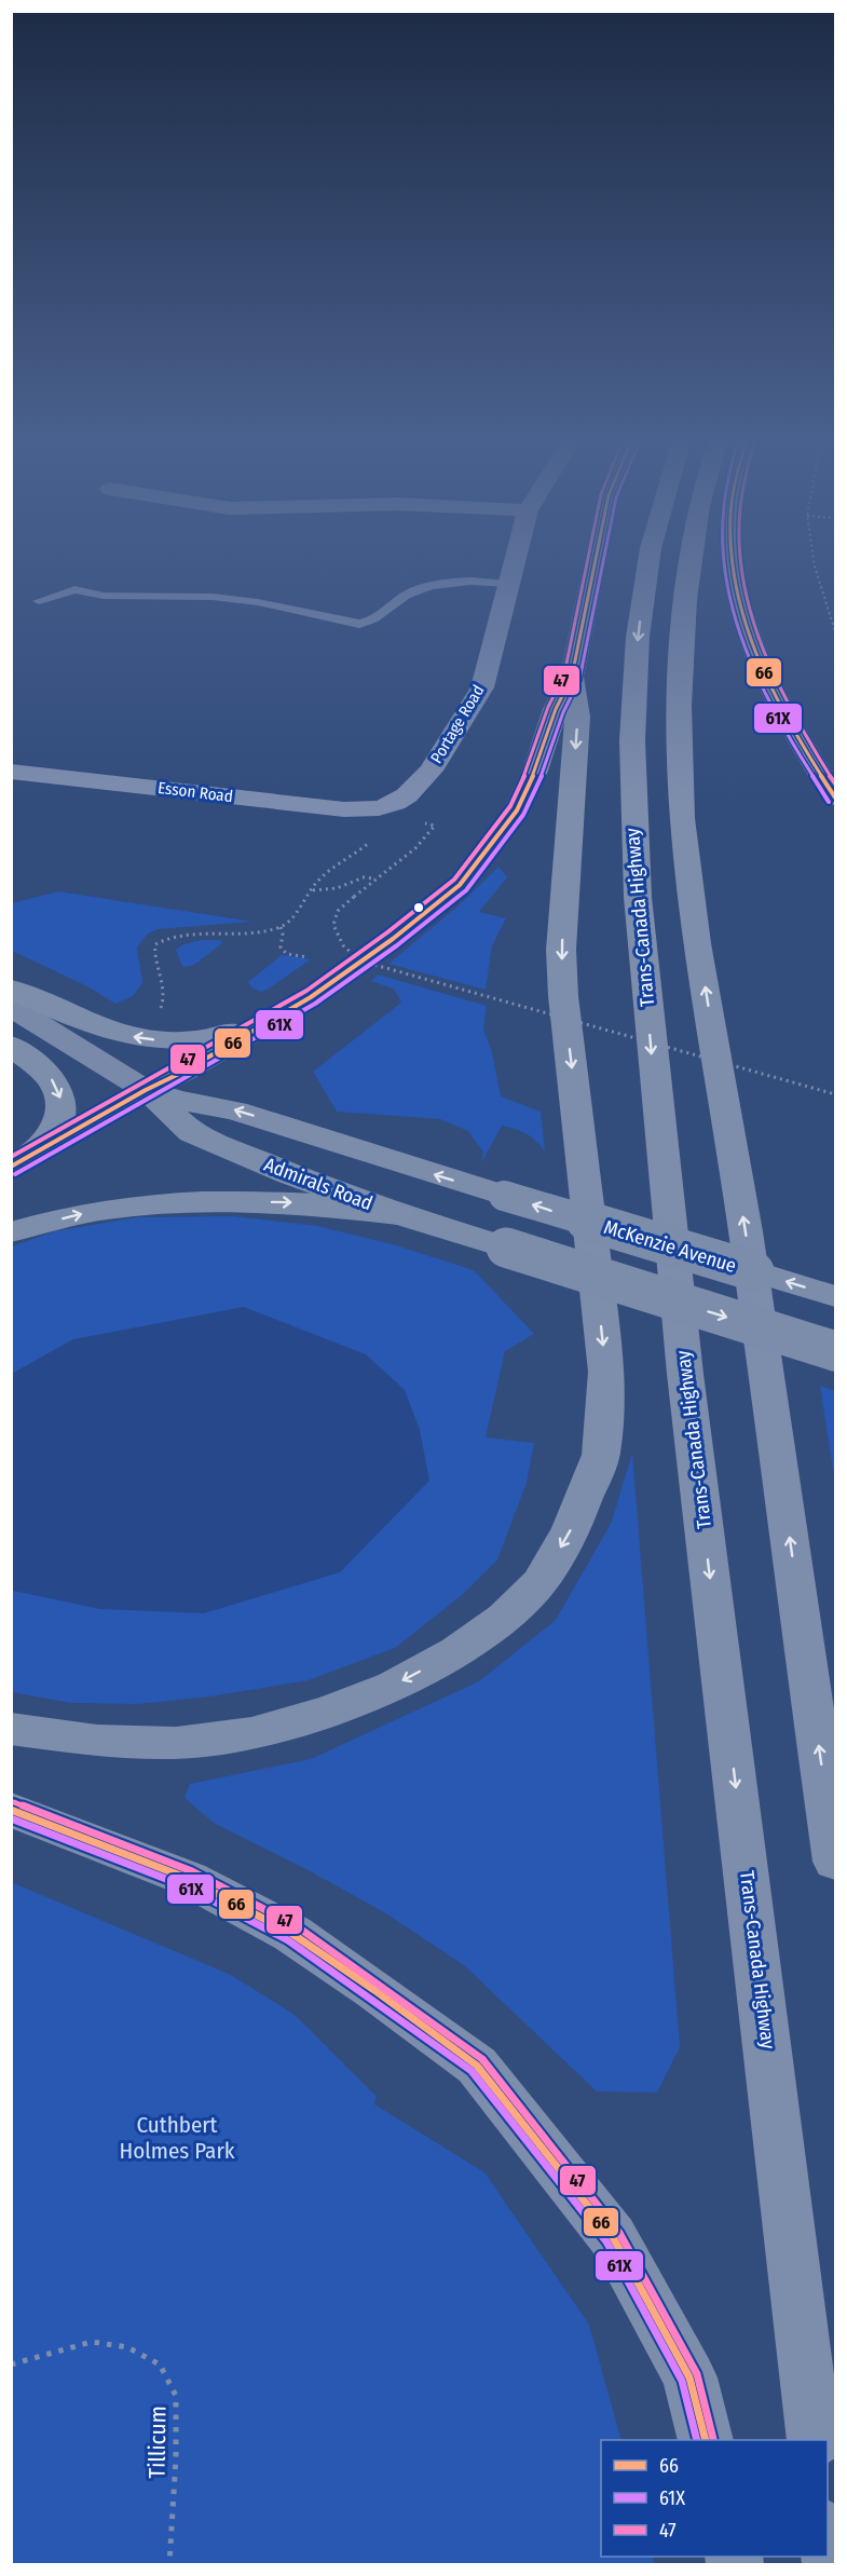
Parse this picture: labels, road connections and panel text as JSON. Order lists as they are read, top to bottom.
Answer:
{
  "streets": {
    "highway": ["Trans-Canada Highway"],
    "main road": ["Admirals Road", "McKenzie Avenue"],
    "street": ["Portage Road", "Esson Road"],
    "path": ["Tillicum"]
  },
  "crossings": [
    ["Portage Road", "Esson Road"],
    ["Admirals Road", "McKenzie Avenue"]
  ],
  "one_way": ["McKenzie Avenue"],
  "parks": ["Cuthbert Holmes Park"],
  "lines": ["transit line 66", "transit line 61X", "transit line 47"],
  "legend": ["66", "61X", "47"]
}
